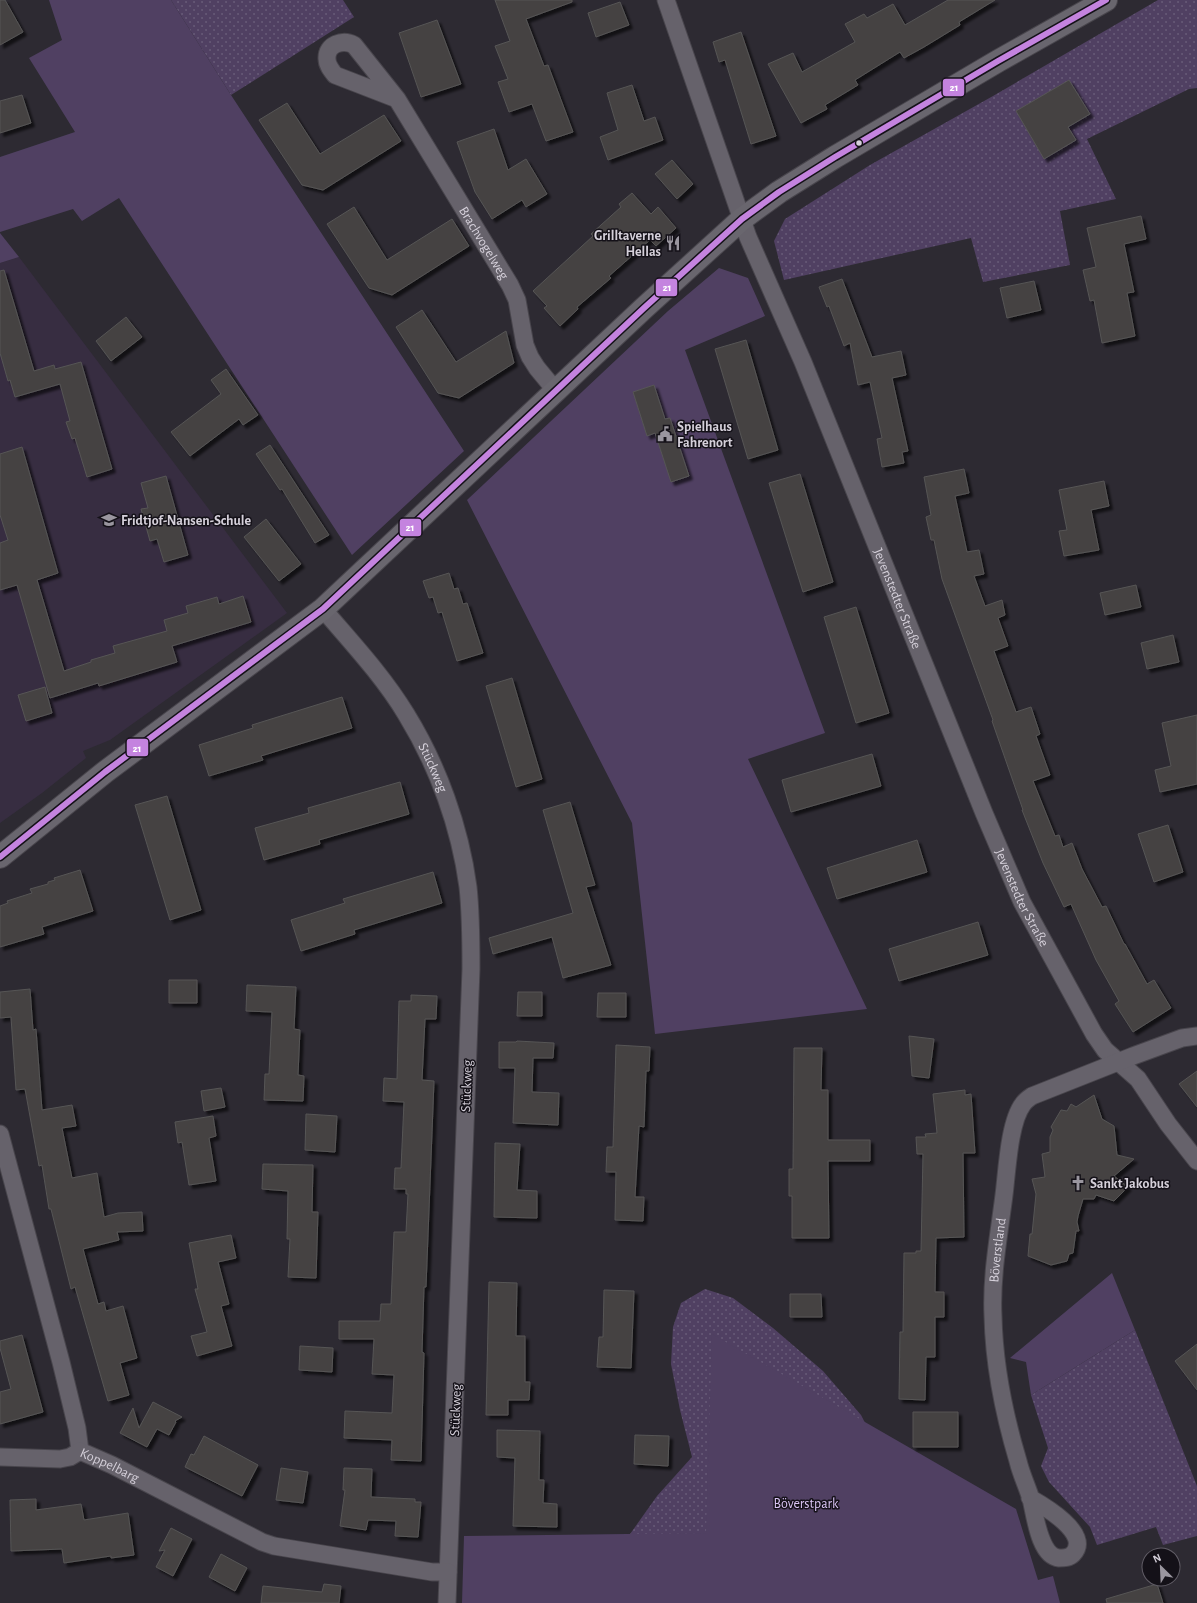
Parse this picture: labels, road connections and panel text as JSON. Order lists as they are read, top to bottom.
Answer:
{
  "streets": {
    "street": [
      "Brachvogelweg",
      "Jevenstedter Straße",
      "Stückweg",
      "Böverstland",
      "Koppelbarg"
    ]
  },
  "crossings": [
    ["Jevenstedter Straße", "Böverstland"],
    ["Stückweg", "Koppelbarg"]
  ],
  "parks": ["Böverstpark"],
  "places": {
    "restaurant": ["Grilltaverne Hellas"],
    "public building": ["Spielhaus Fahrenort"],
    "school or university": ["Fridtjof-Nansen-Schule"],
    "church": ["Sankt Jakobus"]
  },
  "lines": ["transit line 21"],
  "north": "top left"
}
